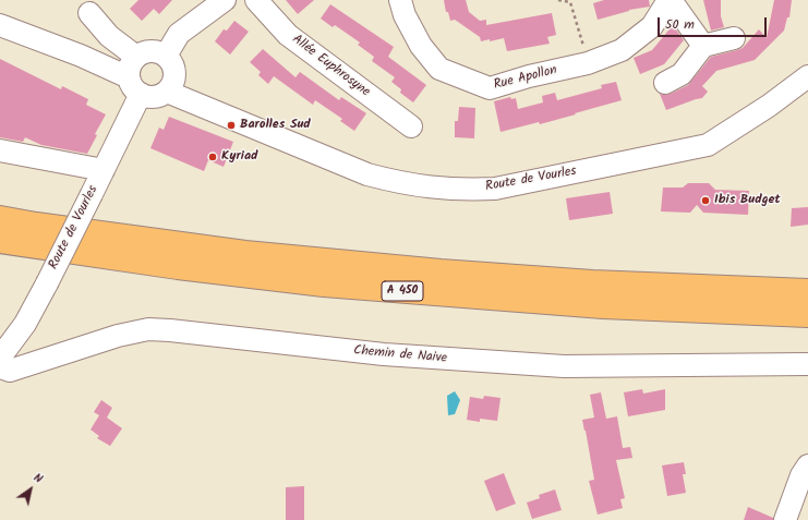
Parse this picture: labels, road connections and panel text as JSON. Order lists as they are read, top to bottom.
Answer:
{
  "streets": {
    "highway": ["A 450"],
    "street": [
      "Allée Euphrosyne",
      "Rue Apollon",
      "Route de Vourles",
      "Chemin de Naive"
    ]
  },
  "places": ["Barolles Sud", "Kyriad", "Ibis Budget"],
  "scale_bar": "50 m",
  "north": "top right"
}
